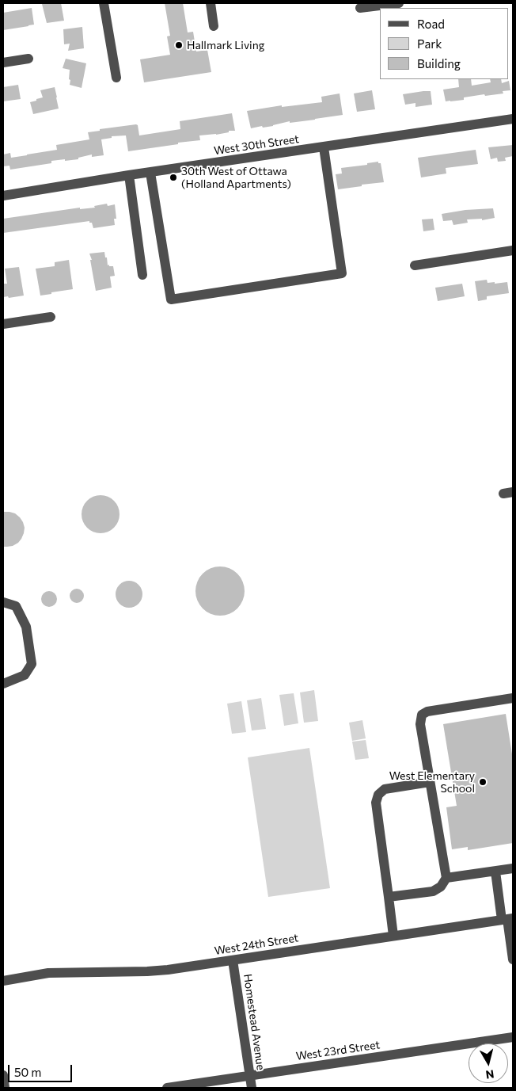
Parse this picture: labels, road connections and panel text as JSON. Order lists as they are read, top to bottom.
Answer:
{
  "streets": {
    "street": [
      "West 30th Street",
      "West 24th Street",
      "Homestead Avenue",
      "West 23rd Street"
    ]
  },
  "crossings": [
    ["West 24th Street", "Homestead Avenue"],
    ["Homestead Avenue", "West 23rd Street"]
  ],
  "places": ["Hallmark Living", "30th West of Ottawa (Holland Apartments)", "West Elementary School"],
  "legend": ["Road", "Park", "Building"],
  "scale_bar": "50 m",
  "north": "bottom"
}
